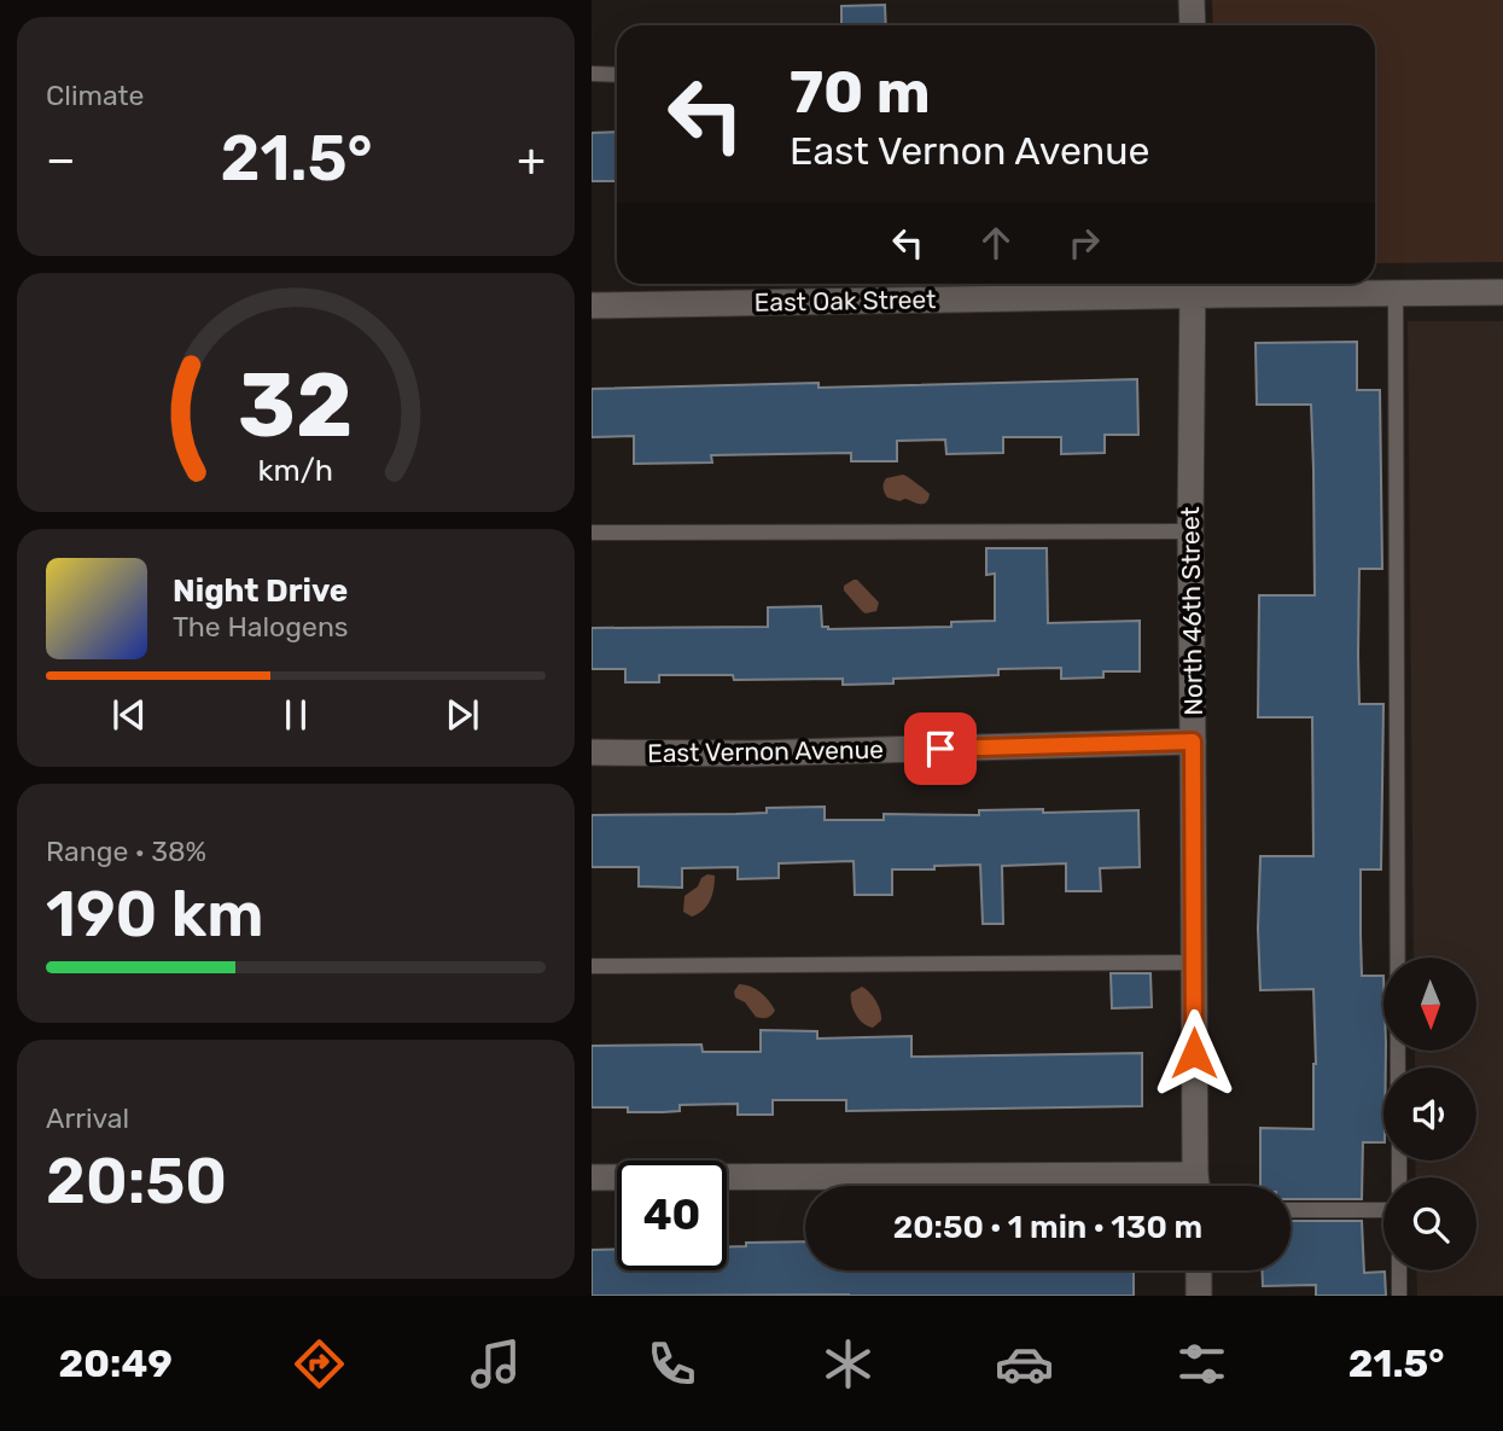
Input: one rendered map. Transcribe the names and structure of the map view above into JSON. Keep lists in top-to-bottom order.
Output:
{
  "streets": {
    "street": ["East Oak Street", "North 46th Street", "East Vernon Avenue"]
  },
  "crossings": [
    ["East Oak Street", "North 46th Street"],
    ["North 46th Street", "East Vernon Avenue"]
  ],
  "north": "bottom",
  "page": {
    "tile": [
      "Climate",
      ["Range · 38%", "190 km"],
      ["Arrival", "20:50"]
    ],
    "turn": ["70 m", "East Vernon Avenue"],
    "heat": ["−", "21.5°", "+"],
    "song": ["Night Drive", "The Halogens"],
    "limit": "40",
    "trip": "20:50 · 1 min · 130 m",
    "tabs": ["20:49", "21.5°"],
    "gauge": ["32", "km/h"]
  }
}
